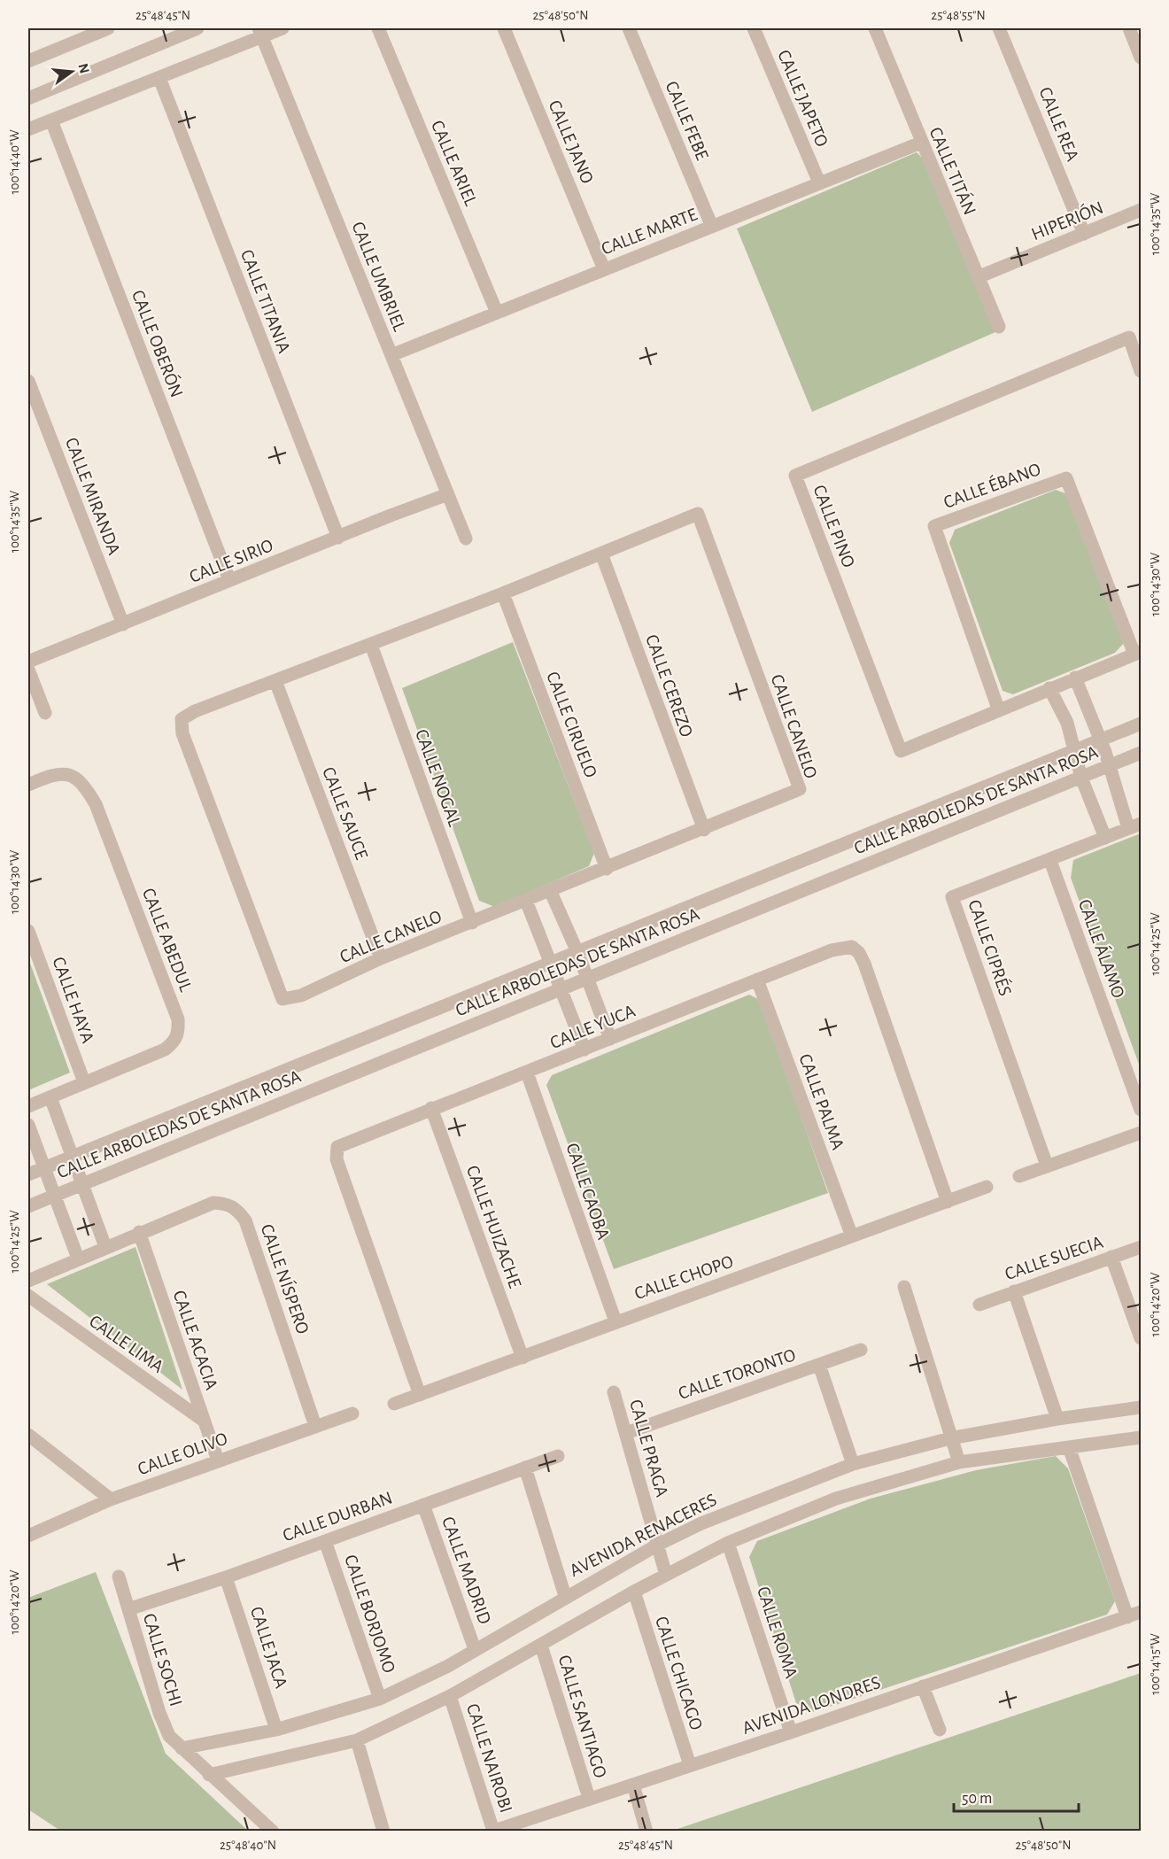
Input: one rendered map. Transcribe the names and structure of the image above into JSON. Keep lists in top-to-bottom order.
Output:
{
  "streets": {
    "street": [
      "CALLE JAPETO",
      "CALLE FEBE",
      "CALLE REA",
      "CALLE JANO",
      "CALLE ARIEL",
      "CALLE TITÁN",
      "HIPERIÓN",
      "CALLE MARTE",
      "CALLE UMBRIEL",
      "CALLE TITANIA",
      "CALLE OBERÓN",
      "CALLE ÉBANO",
      "CALLE MIRANDA",
      "CALLE PINO",
      "CALLE SIRIO",
      "CALLE CEREZO",
      "CALLE CIRUELO",
      "CALLE CANELO",
      "CALLE NOGAL",
      "CALLE ARBOLEDAS DE SANTA ROSA",
      "CALLE SAUCE",
      "CALLE ABEDUL",
      "CALLE CIPRÉS",
      "CALLE ÁLAMO",
      "CALLE HAYA",
      "CALLE YUCA",
      "CALLE PALMA",
      "CALLE CAOBA",
      "CALLE HUIZACHE",
      "CALLE SUECIA",
      "CALLE CHOPO",
      "CALLE NÍSPERO",
      "CALLE ACACIA",
      "CALLE LIMA",
      "CALLE TORONTO",
      "CALLE PRAGA",
      "CALLE OLIVO",
      "CALLE DURBAN",
      "AVENIDA RENACERES",
      "CALLE MADRID",
      "CALLE BORJOMO",
      "CALLE ROMA",
      "CALLE JACA",
      "CALLE SOCHI",
      "CALLE CHICAGO",
      "AVENIDA LONDRES",
      "CALLE SANTIAGO",
      "CALLE NAIROBI"
    ]
  },
  "crossings": [
    ["CALLE JAPETO", "CALLE MARTE"],
    ["CALLE FEBE", "CALLE MARTE"],
    ["CALLE REA", "HIPERIÓN"],
    ["CALLE JANO", "CALLE MARTE"],
    ["CALLE ARIEL", "CALLE MARTE"],
    ["CALLE TITÁN", "HIPERIÓN"],
    ["CALLE TITÁN", "CALLE MARTE"],
    ["CALLE MARTE", "CALLE UMBRIEL"],
    ["CALLE UMBRIEL", "CALLE SIRIO"],
    ["CALLE TITANIA", "CALLE SIRIO"],
    ["CALLE OBERÓN", "CALLE SIRIO"],
    ["CALLE ÉBANO", "CALLE PINO"],
    ["CALLE MIRANDA", "CALLE SIRIO"],
    ["CALLE CEREZO", "CALLE CANELO"],
    ["CALLE CIRUELO", "CALLE CANELO"],
    ["CALLE CANELO", "CALLE NOGAL"],
    ["CALLE CANELO", "CALLE SAUCE"],
    ["CALLE ARBOLEDAS DE SANTA ROSA", "CALLE CIPRÉS"],
    ["CALLE ABEDUL", "CALLE HAYA"],
    ["CALLE CIPRÉS", "CALLE ÁLAMO"],
    ["CALLE YUCA", "CALLE PALMA"],
    ["CALLE YUCA", "CALLE CAOBA"],
    ["CALLE YUCA", "CALLE HUIZACHE"],
    ["CALLE YUCA", "CALLE CHOPO"],
    ["CALLE PALMA", "CALLE CHOPO"],
    ["CALLE CAOBA", "CALLE CHOPO"],
    ["CALLE HUIZACHE", "CALLE CHOPO"],
    ["CALLE NÍSPERO", "CALLE ACACIA"],
    ["CALLE NÍSPERO", "CALLE OLIVO"],
    ["CALLE ACACIA", "CALLE LIMA"],
    ["CALLE ACACIA", "CALLE OLIVO"],
    ["CALLE TORONTO", "CALLE PRAGA"],
    ["CALLE PRAGA", "AVENIDA RENACERES"],
    ["CALLE DURBAN", "CALLE MADRID"],
    ["CALLE DURBAN", "CALLE BORJOMO"],
    ["CALLE DURBAN", "CALLE JACA"],
    ["CALLE DURBAN", "CALLE SOCHI"],
    ["AVENIDA RENACERES", "CALLE MADRID"],
    ["AVENIDA RENACERES", "CALLE BORJOMO"],
    ["AVENIDA RENACERES", "CALLE JACA"],
    ["AVENIDA RENACERES", "CALLE SOCHI"],
    ["CALLE ROMA", "AVENIDA LONDRES"],
    ["CALLE CHICAGO", "AVENIDA LONDRES"],
    ["AVENIDA LONDRES", "CALLE SANTIAGO"],
    ["AVENIDA LONDRES", "CALLE NAIROBI"]
  ],
  "scale_bar": "50 m",
  "north": "right",
  "coordinates": [
    "25°48'45\"N",
    "25°48'50\"N",
    "25°48'55\"N",
    "100°14'40\"W",
    "100°14'35\"W",
    "100°14'30\"W",
    "100°14'25\"W",
    "100°14'20\"W",
    "100°14'15\"W",
    "25°48'40\"N"
  ]
}
